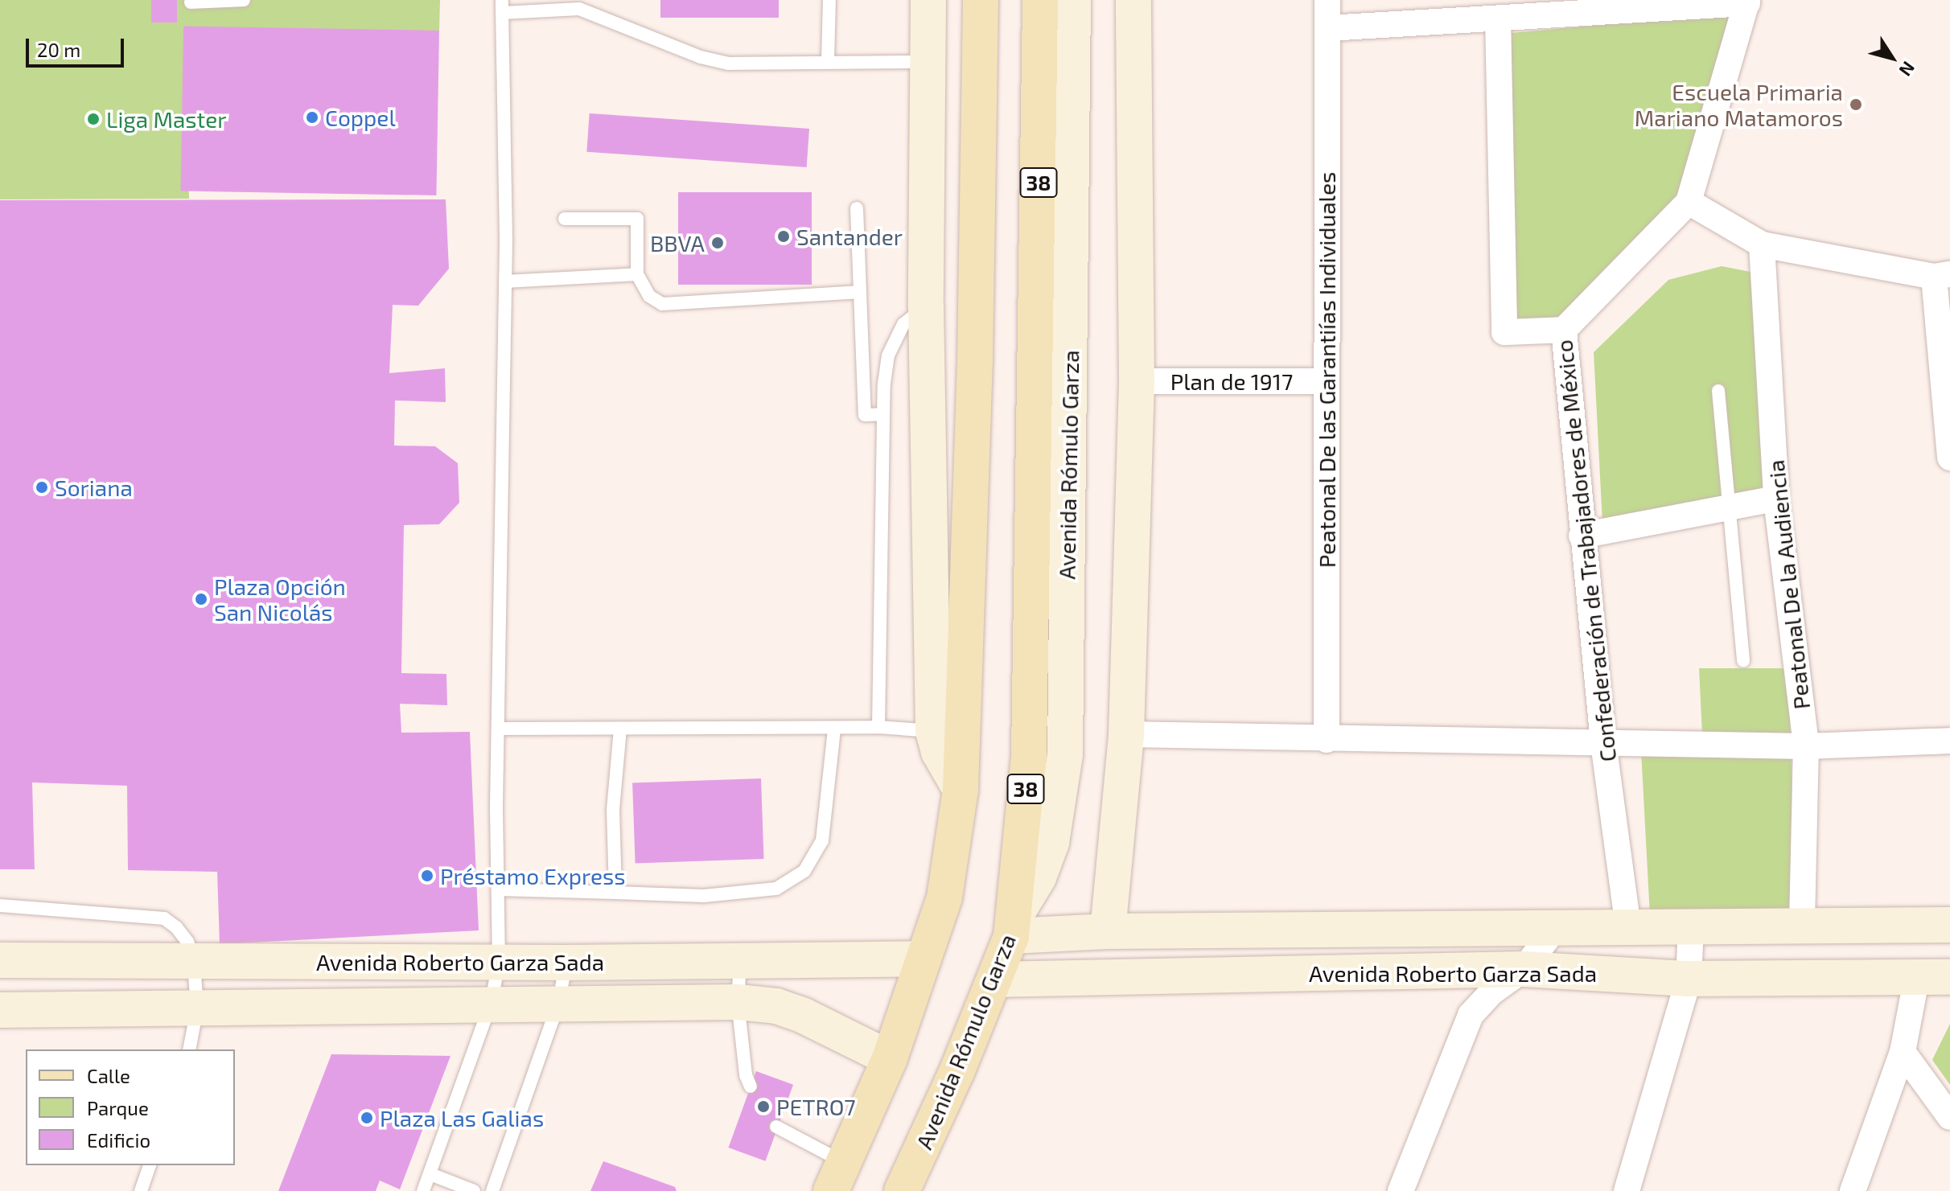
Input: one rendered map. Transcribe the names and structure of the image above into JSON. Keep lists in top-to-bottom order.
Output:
{
  "streets": {
    "main road": ["38", "Avenida Rómulo Garza"],
    "street": [
      "Peatonal De las Garantiías Individuales",
      "Plan de 1917",
      "Confederación de Trabajadores de México",
      "Peatonal De la Audiencia",
      "Avenida Roberto Garza Sada"
    ]
  },
  "crossings": [
    ["Peatonal De las Garantiías Individuales", "Plan de 1917"],
    ["Avenida Rómulo Garza", "Avenida Roberto Garza Sada"],
    ["Confederación de Trabajadores de México", "Avenida Roberto Garza Sada"],
    ["Peatonal De la Audiencia", "Avenida Roberto Garza Sada"]
  ],
  "places": [
    "Escuela Primaria Mariano Matamoros",
    "Coppel",
    "Liga Master",
    "Santander",
    "BBVA",
    "Soriana",
    "Plaza Opción San Nicolás",
    "Préstamo Express",
    "PETRO7",
    "Plaza Las Galias"
  ],
  "legend": ["Calle", "Parque", "Edificio"],
  "scale_bar": "20 m",
  "north": "bottom right"
}
